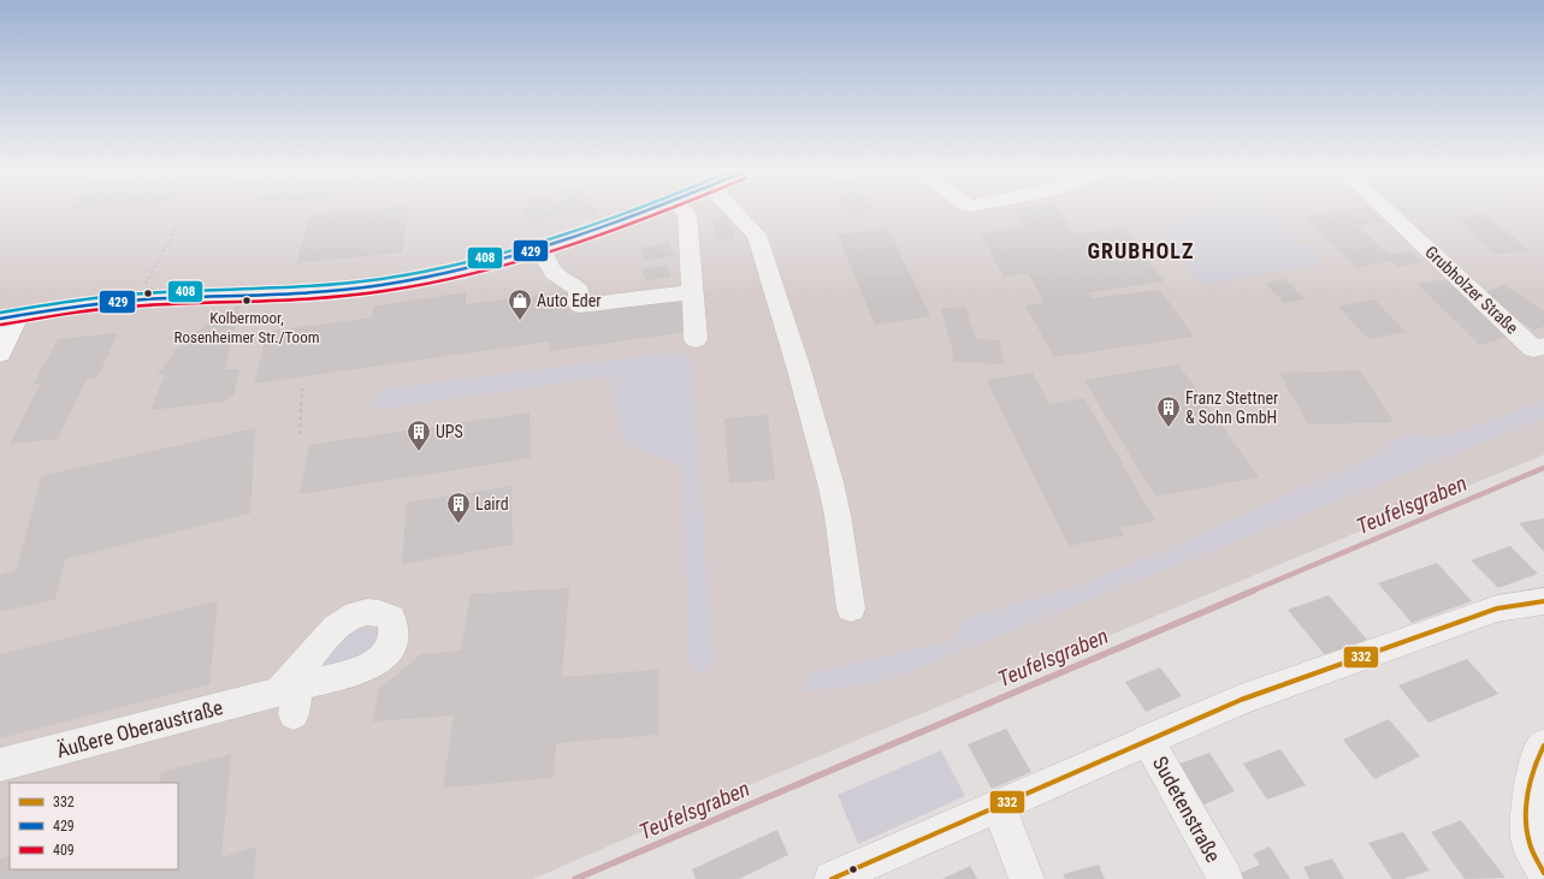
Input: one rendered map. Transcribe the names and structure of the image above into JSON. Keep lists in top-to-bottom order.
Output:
{
  "streets": {
    "street": ["Grubholzer Straße", "Äußere Oberaustraße", "Sudetenstraße"]
  },
  "districts": ["GRUBHOLZ"],
  "water": ["Teufelsgraben"],
  "places": {
    "other": ["Kolbermoor, Rosenheimer Str./Toom"],
    "shop": ["Auto Eder"],
    "building": ["Franz Stettner & Sohn GmbH", "UPS", "Laird"]
  },
  "lines": [
    "transit line 429",
    "transit line 409",
    "transit line 408",
    "transit line 332"
  ],
  "legend": ["332", "429", "409"]
}
